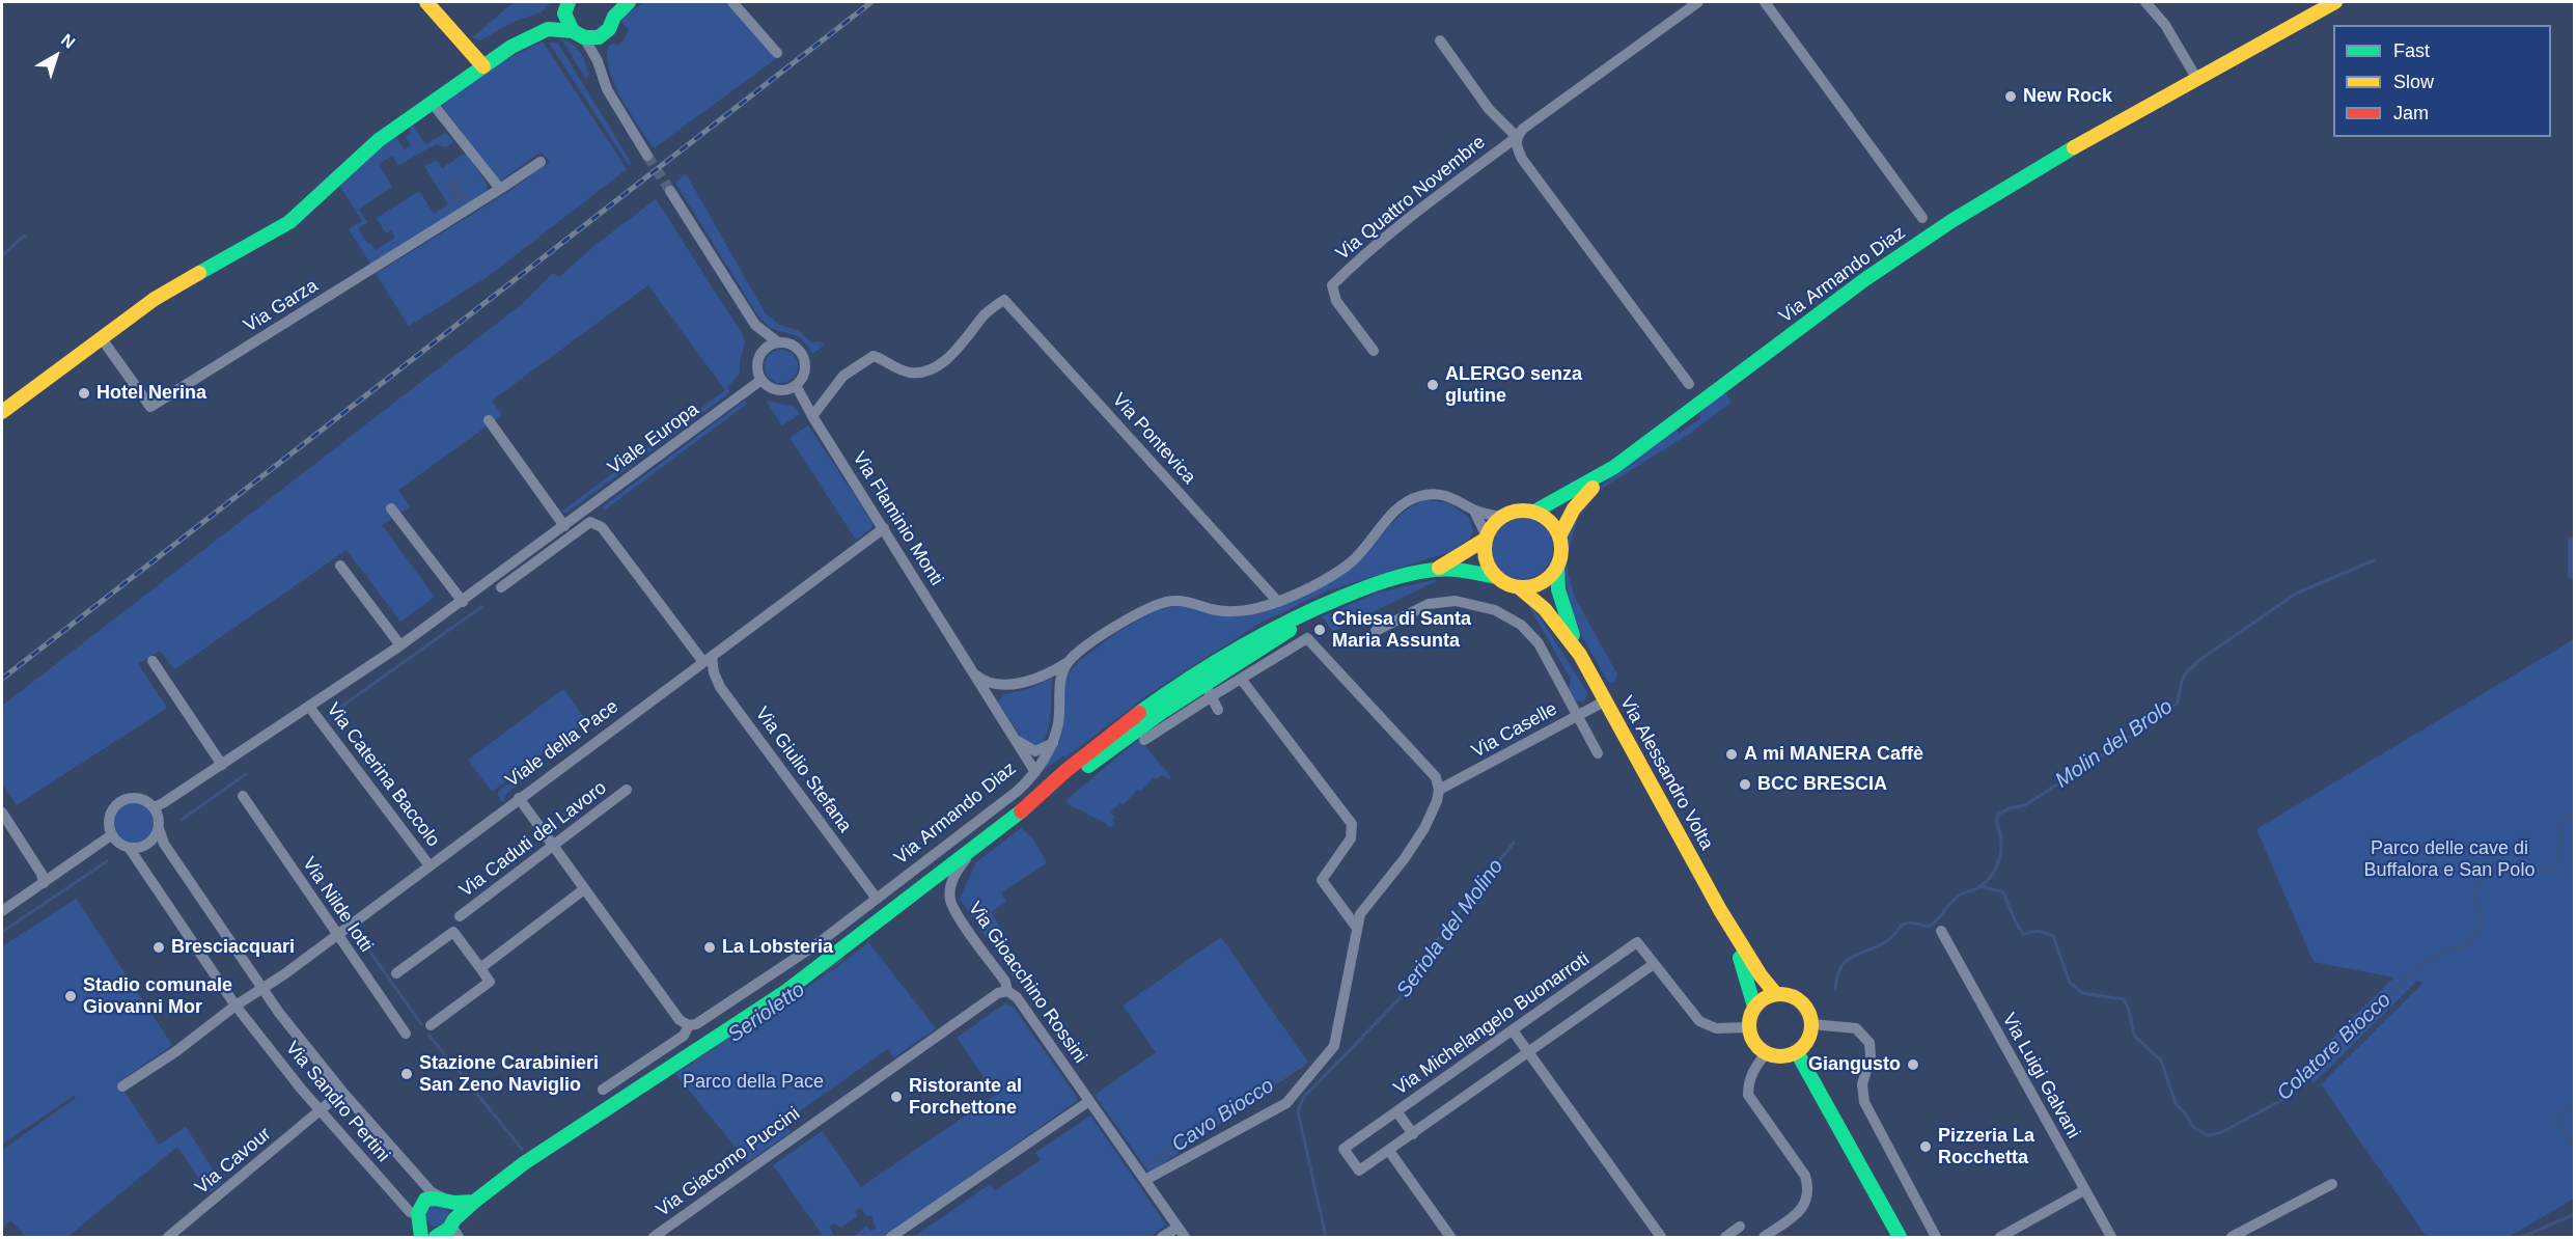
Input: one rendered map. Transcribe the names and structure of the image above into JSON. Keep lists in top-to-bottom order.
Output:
{
  "streets": {
    "main road": ["Via Armando Diaz", "Via Alessandro Volta"],
    "street": [
      "Via Quattro Novembre",
      "Via Garza",
      "Viale Europa",
      "Via Pontevica",
      "Via Flaminio Monti",
      "Via Caselle",
      "Viale della Pace",
      "Via Giulio Stefana",
      "Via Caterina Baccolo",
      "Via Caduti del Lavoro",
      "Via Nilde Iotti",
      "Via Gioacchino Rossini",
      "Via Michelangelo Buonarroti",
      "Via Luigi Galvani",
      "Via Sandro Pertini",
      "Via Cavour",
      "Via Giacomo Puccini"
    ]
  },
  "crossings": [
    ["Via Armando Diaz", "Via Pontevica"],
    ["Via Armando Diaz", "Via Flaminio Monti"],
    ["Via Armando Diaz", "Via Giulio Stefana"],
    ["Via Armando Diaz", "Via Alessandro Volta"],
    ["Via Armando Diaz", "Via Caduti del Lavoro"],
    ["Via Armando Diaz", "Via Gioacchino Rossini"],
    ["Via Armando Diaz", "Via Sandro Pertini"],
    ["Viale Europa", "Via Flaminio Monti"],
    ["Viale Europa", "Via Caterina Baccolo"],
    ["Viale Europa", "Via Sandro Pertini"],
    ["Via Pontevica", "Via Flaminio Monti"],
    ["Via Flaminio Monti", "Viale della Pace"],
    ["Via Caselle", "Via Alessandro Volta"],
    ["Viale della Pace", "Via Giulio Stefana"],
    ["Viale della Pace", "Via Caterina Baccolo"],
    ["Viale della Pace", "Via Caduti del Lavoro"],
    ["Viale della Pace", "Via Nilde Iotti"],
    ["Viale della Pace", "Via Sandro Pertini"],
    ["Via Alessandro Volta", "Via Michelangelo Buonarroti"],
    ["Via Gioacchino Rossini", "Via Giacomo Puccini"],
    ["Via Sandro Pertini", "Via Cavour"]
  ],
  "water": [
    "Molin del Brolo",
    "Seriola del Molino",
    "Serioletto",
    "Colatore Biocco",
    "Cavo Biocco"
  ],
  "parks": ["Parco delle cave di Buffalora e San Polo", "Parco della Pace"],
  "places": [
    "New Rock",
    "ALERGO senza glutine",
    "Hotel Nerina",
    "Chiesa di Santa Maria Assunta",
    "A mi MANERA Caffè",
    "BCC BRESCIA",
    "Bresciacquari",
    "La Lobsteria",
    "Stadio comunale Giovanni Mor",
    "Giangusto",
    "Stazione Carabinieri San Zeno Naviglio",
    "Ristorante al Forchettone",
    "Pizzeria La Rocchetta"
  ],
  "legend": ["Fast", "Slow", "Jam"],
  "north": "top right"
}
